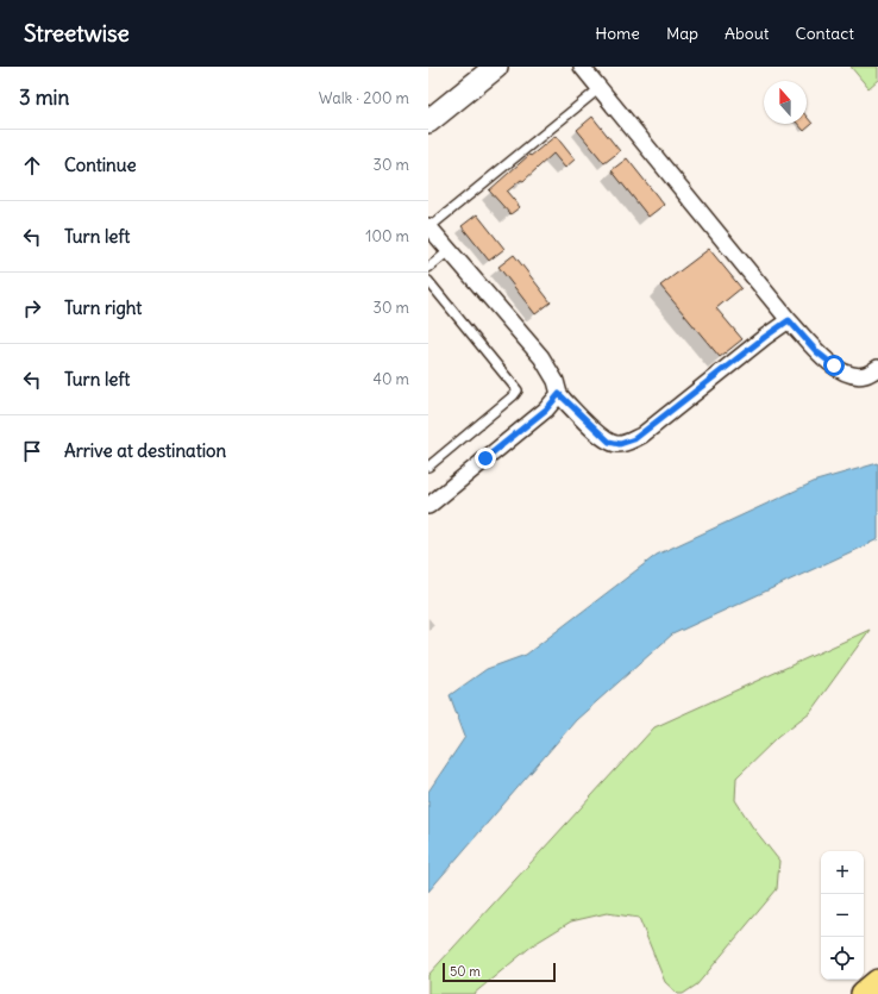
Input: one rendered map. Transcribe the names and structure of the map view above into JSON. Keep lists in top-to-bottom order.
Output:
{
  "scale_bar": "50 m",
  "north": "top",
  "page": {
    "header": "Streetwise",
    "nav": [
      "Home",
      "Map",
      "About",
      "Contact"
    ],
    "heading": ["3 min", "Walk · 200 m"],
    "list": [
      ["Continue", "30 m"],
      ["Turn left", "100 m"],
      ["Turn right", "30 m"],
      ["Turn left", "40 m"],
      "Arrive at destination"
    ],
    "map_buttons": ["+", "−"],
    "scale": "50 m"
  }
}
